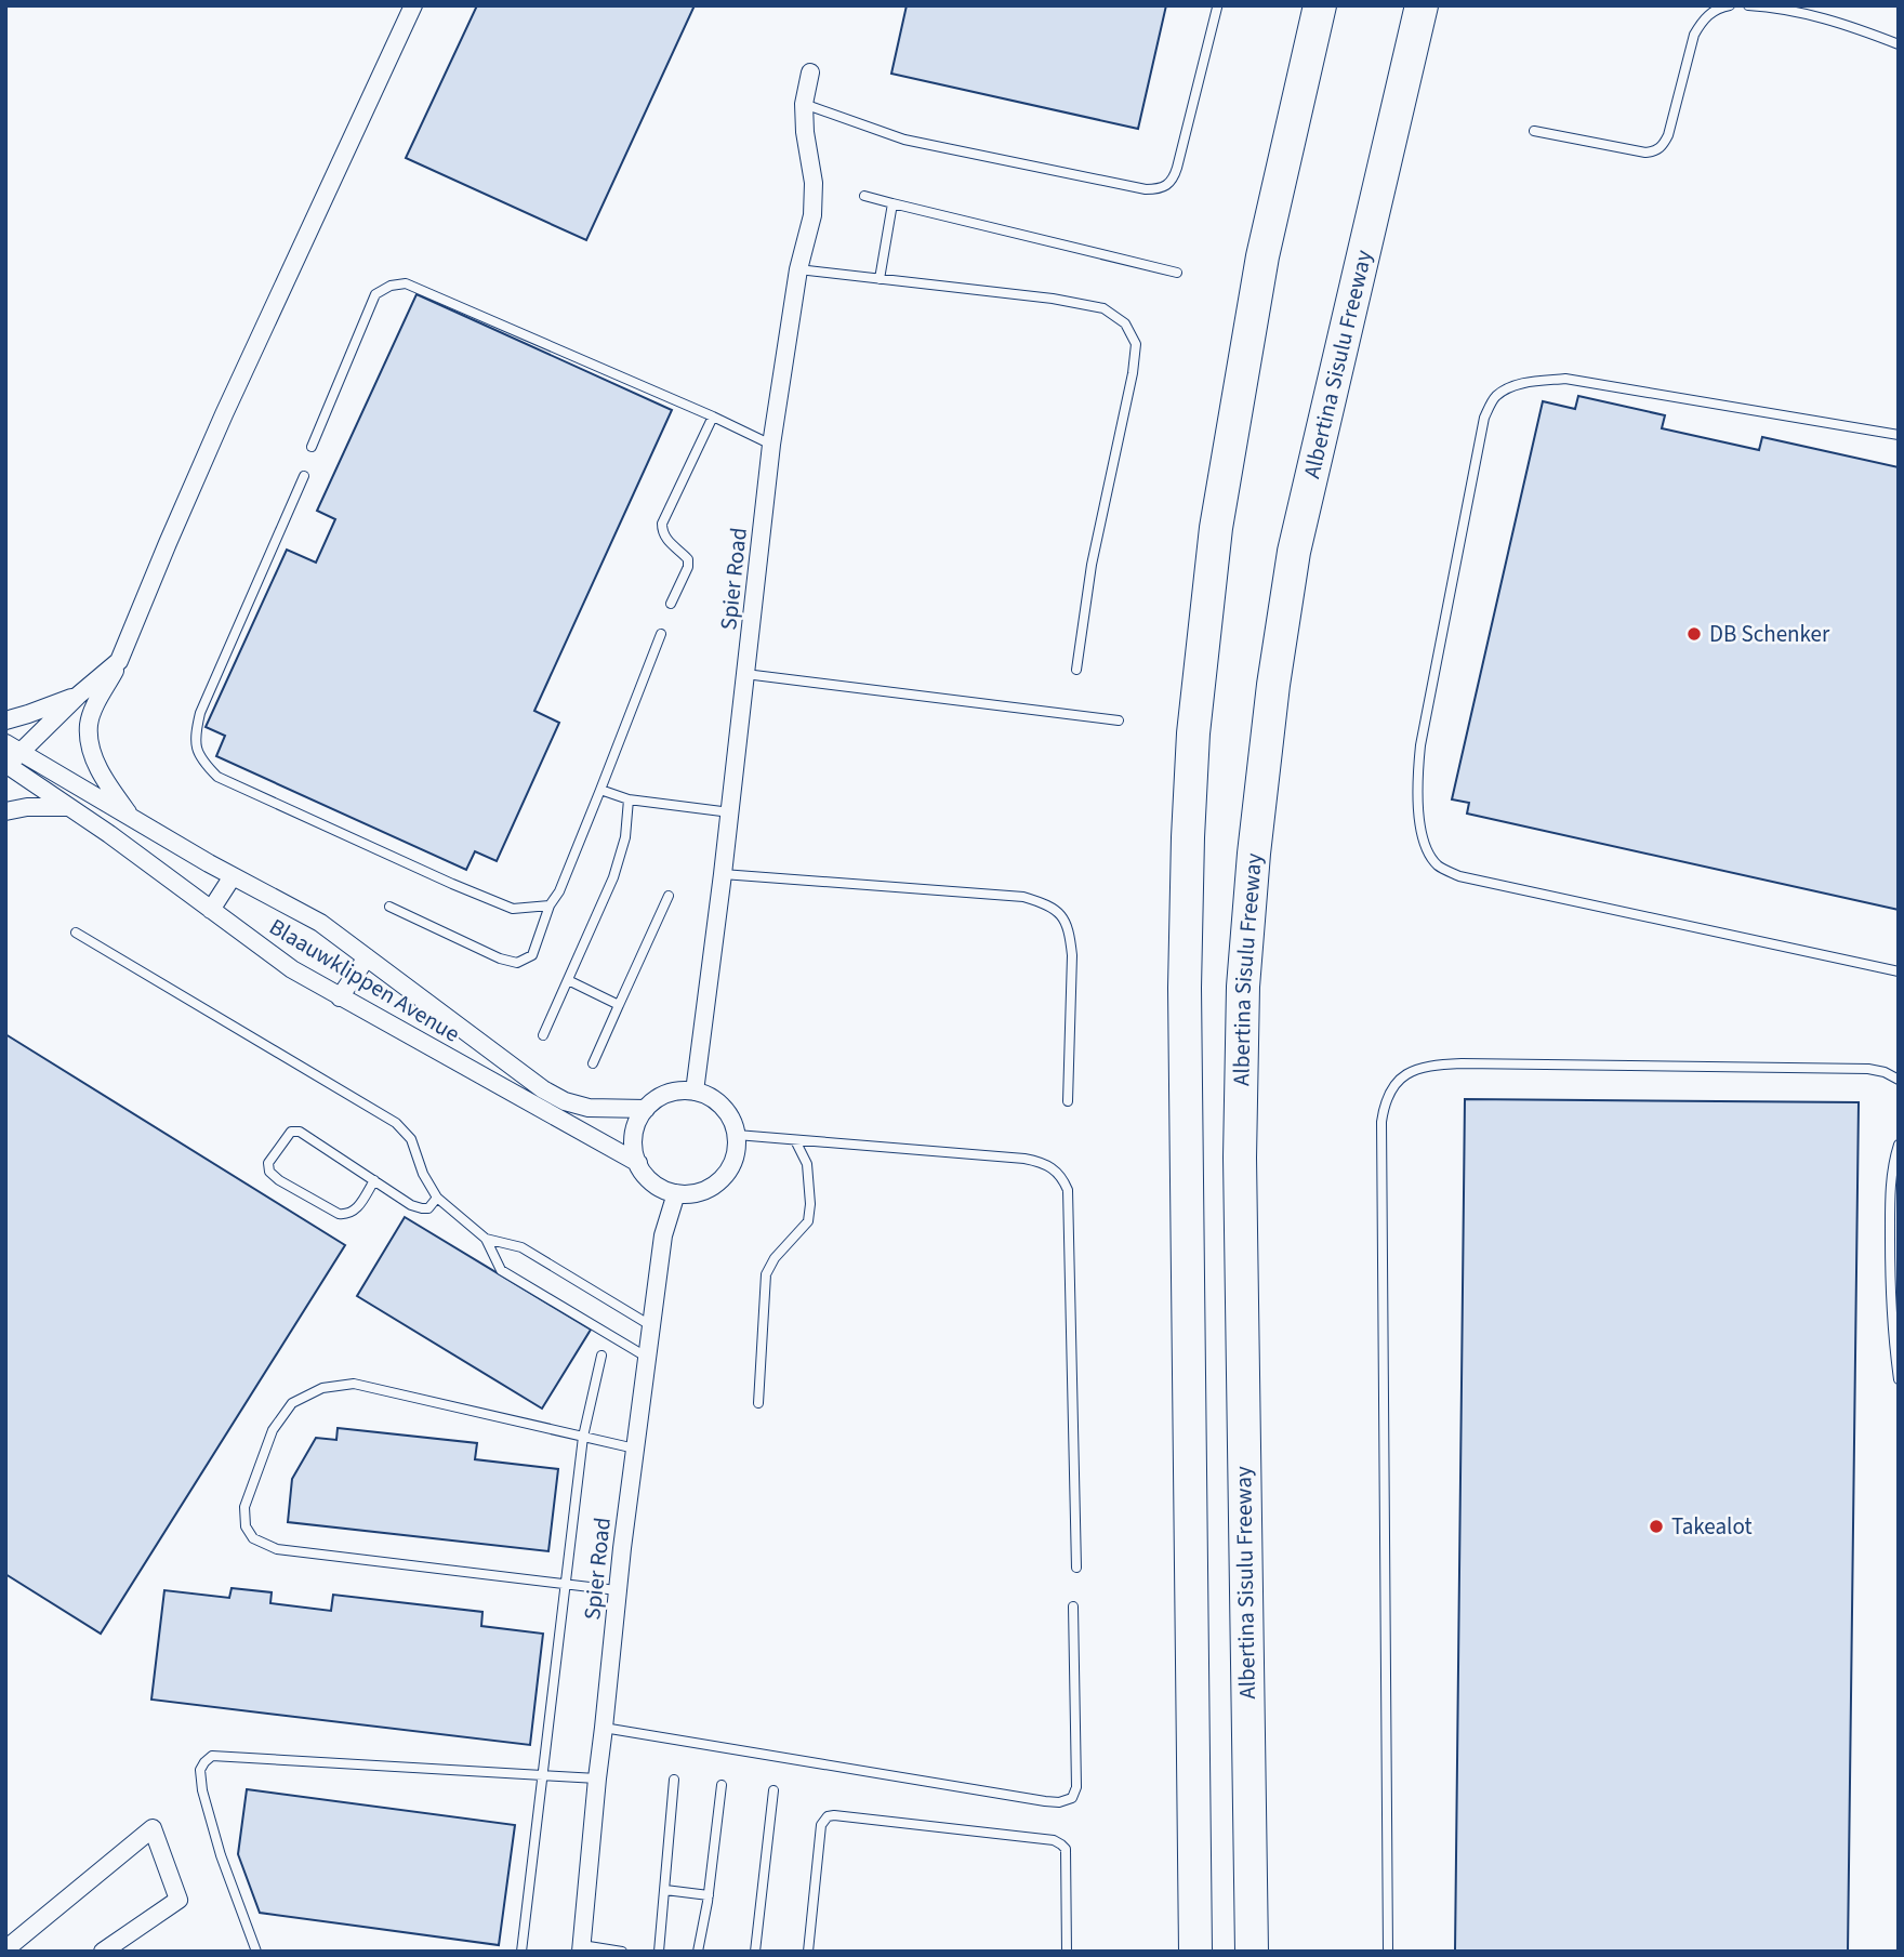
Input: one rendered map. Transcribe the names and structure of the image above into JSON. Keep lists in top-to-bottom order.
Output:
{
  "streets": {
    "highway": ["Albertina Sisulu Freeway"],
    "street": ["Spier Road", "Blaauwklippen Avenue"]
  },
  "crossings": [
    ["Spier Road", "Blaauwklippen Avenue"]
  ],
  "places": ["DB Schenker", "Takealot"]
}
